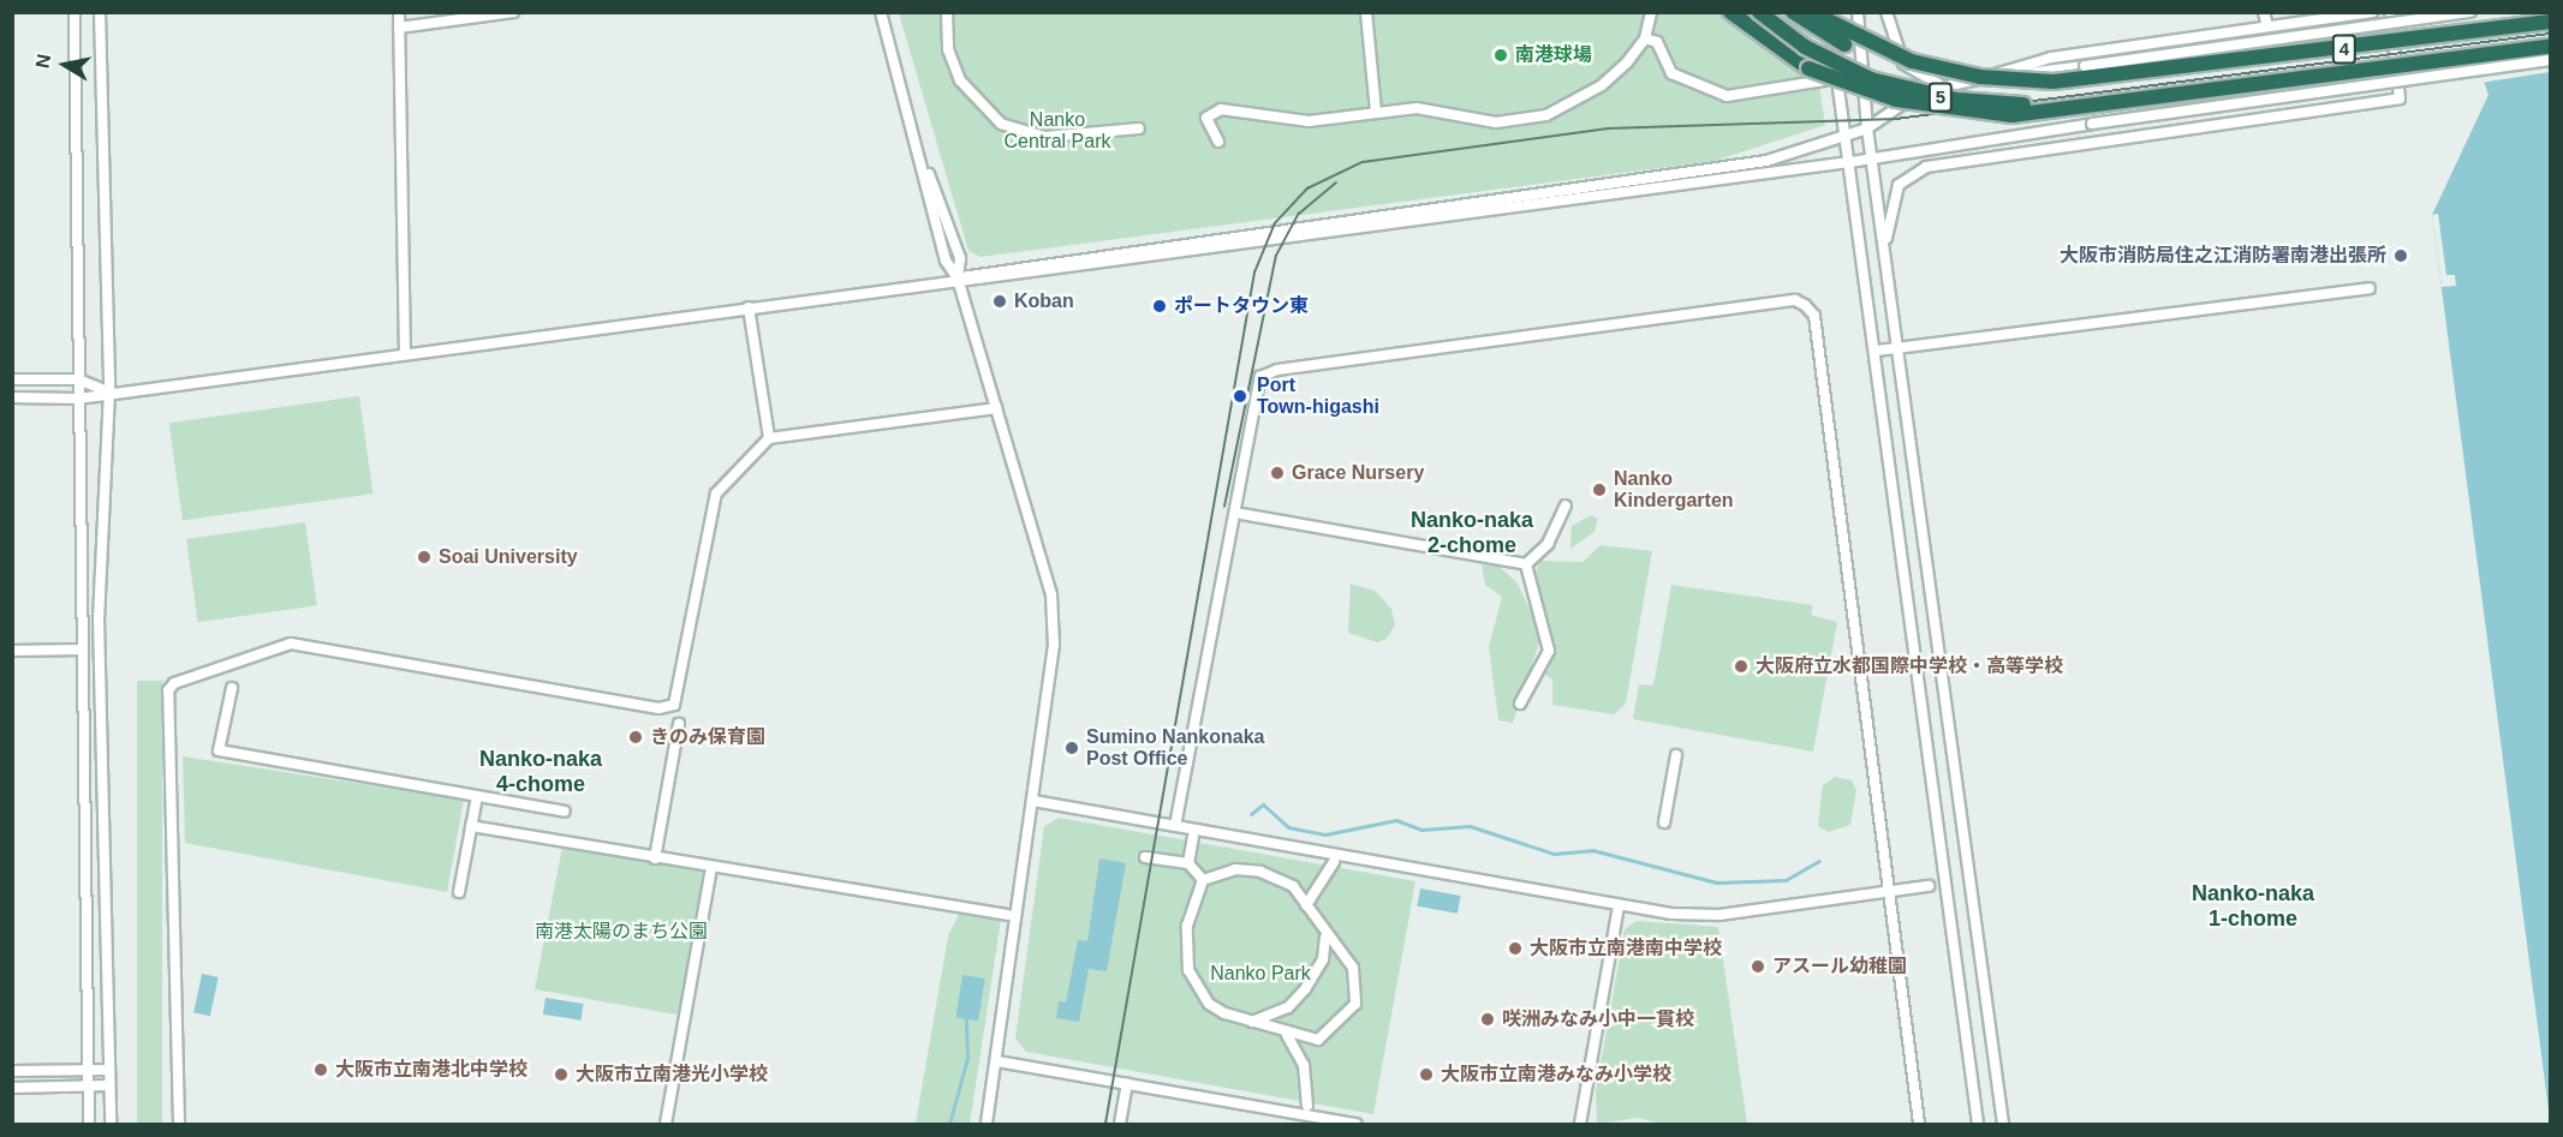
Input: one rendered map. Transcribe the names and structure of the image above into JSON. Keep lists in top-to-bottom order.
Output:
{
  "streets": {
    "highway": ["4", "5"]
  },
  "crossings": [
    ["4", "5"]
  ],
  "districts": ["Nanko-naka 2-chome", "Nanko-naka 4-chome", "Nanko-naka 1-chome"],
  "parks": ["Nanko Central Park", "南港太陽のまち公園", "Nanko Park"],
  "places": [
    "南港球場",
    "大阪市消防局住之江消防署南港出張所",
    "Koban",
    "ポートタウン東",
    "Port Town-higashi",
    "Grace Nursery",
    "Nanko Kindergarten",
    "Soai University",
    "大阪府立水都国際中学校・高等学校",
    "きのみ保育園",
    "Sumino Nankonaka Post Office",
    "大阪市立南港南中学校",
    "アスール幼稚園",
    "咲洲みなみ小中一貫校",
    "大阪市立南港北中学校",
    "大阪市立南港光小学校",
    "大阪市立南港みなみ小学校"
  ],
  "north": "left"
}
